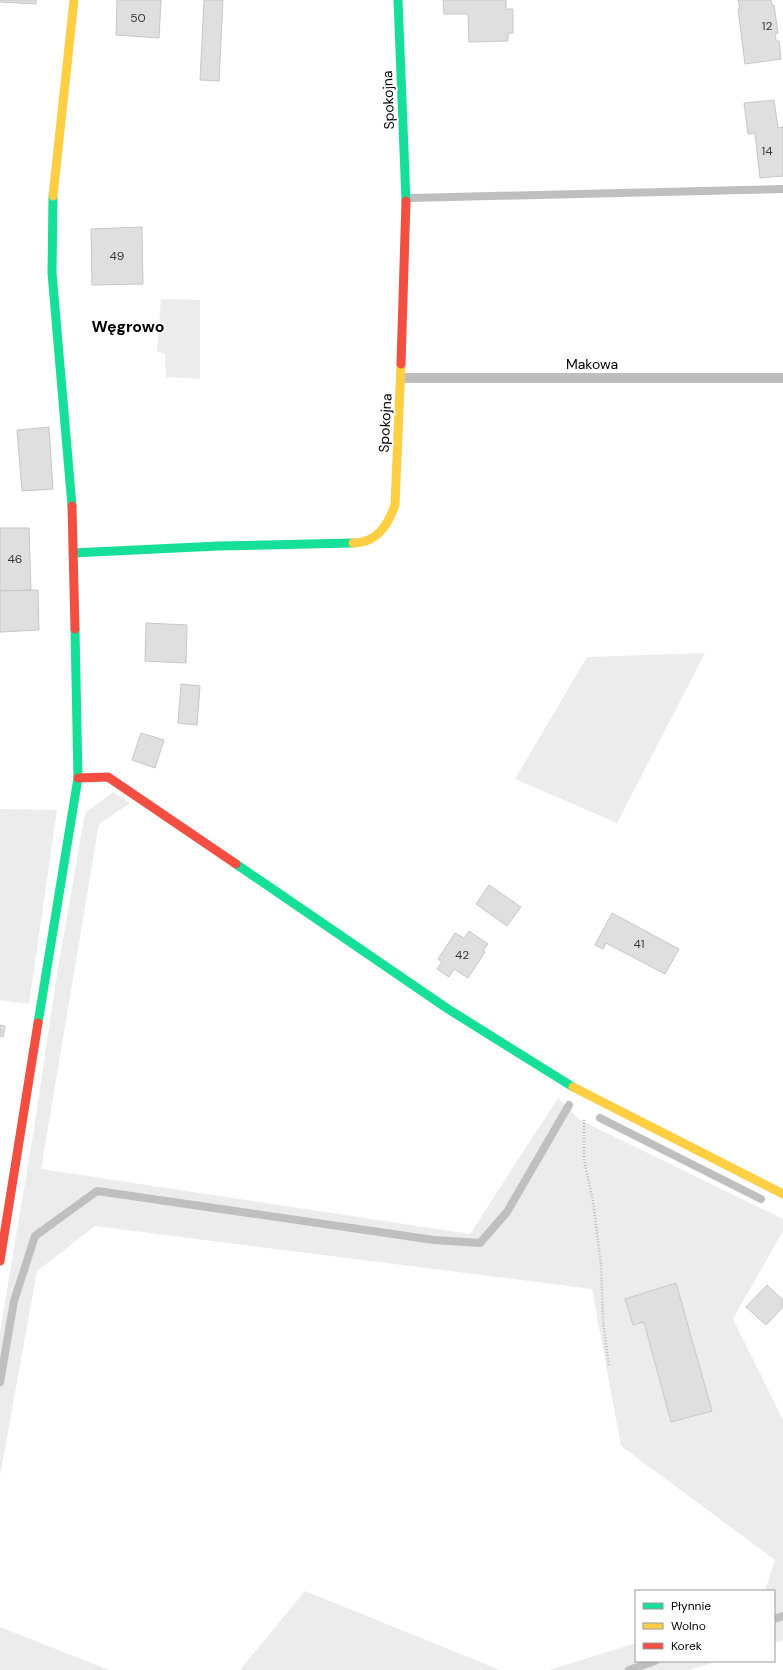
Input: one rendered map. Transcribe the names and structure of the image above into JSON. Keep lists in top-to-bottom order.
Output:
{
  "streets": {
    "street": ["Spokojna"],
    "lane": ["Makowa"]
  },
  "crossings": [
    ["Spokojna", "Makowa"]
  ],
  "districts": ["Węgrowo"],
  "house_numbers": [
    "50",
    "12",
    "14",
    "49",
    "46",
    "41",
    "42"
  ],
  "legend": ["Płynnie", "Wolno", "Korek"]
}
